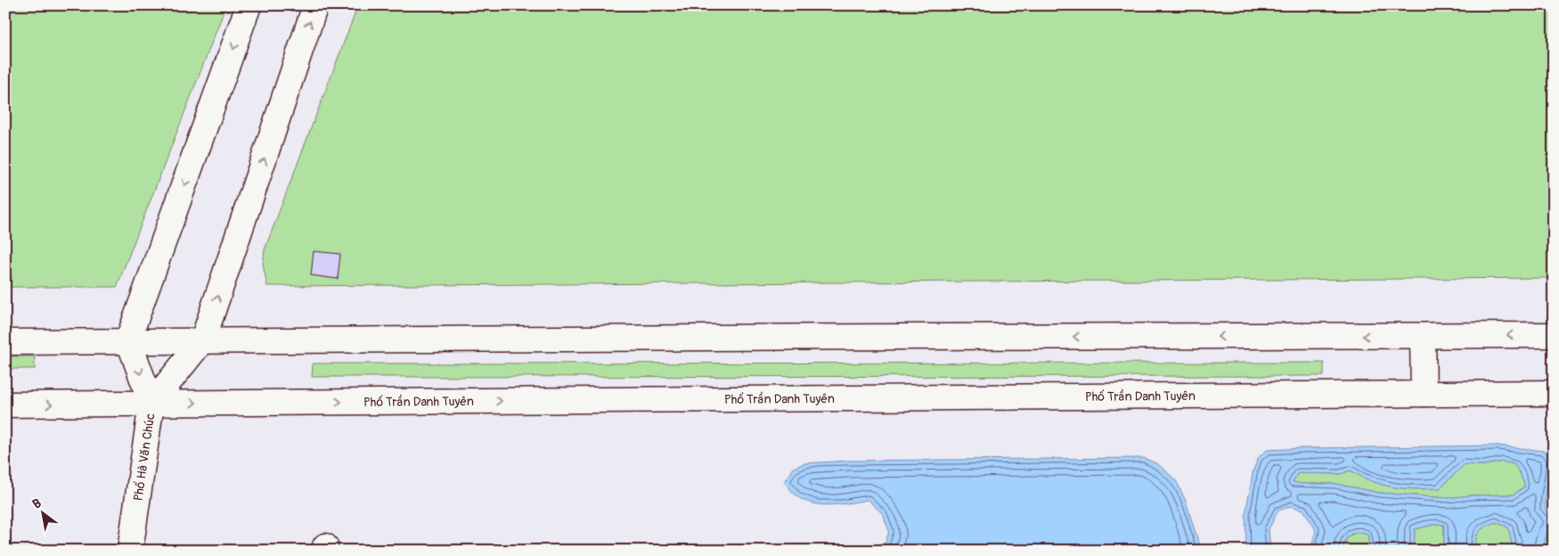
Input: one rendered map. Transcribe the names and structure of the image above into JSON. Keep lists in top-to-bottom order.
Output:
{
  "streets": {
    "main road": ["Phố Trần Danh Tuyên", "Phố Hà Văn Chúc"]
  },
  "crossings": [
    ["Phố Trần Danh Tuyên", "Phố Hà Văn Chúc"]
  ],
  "north": "top left"
}
